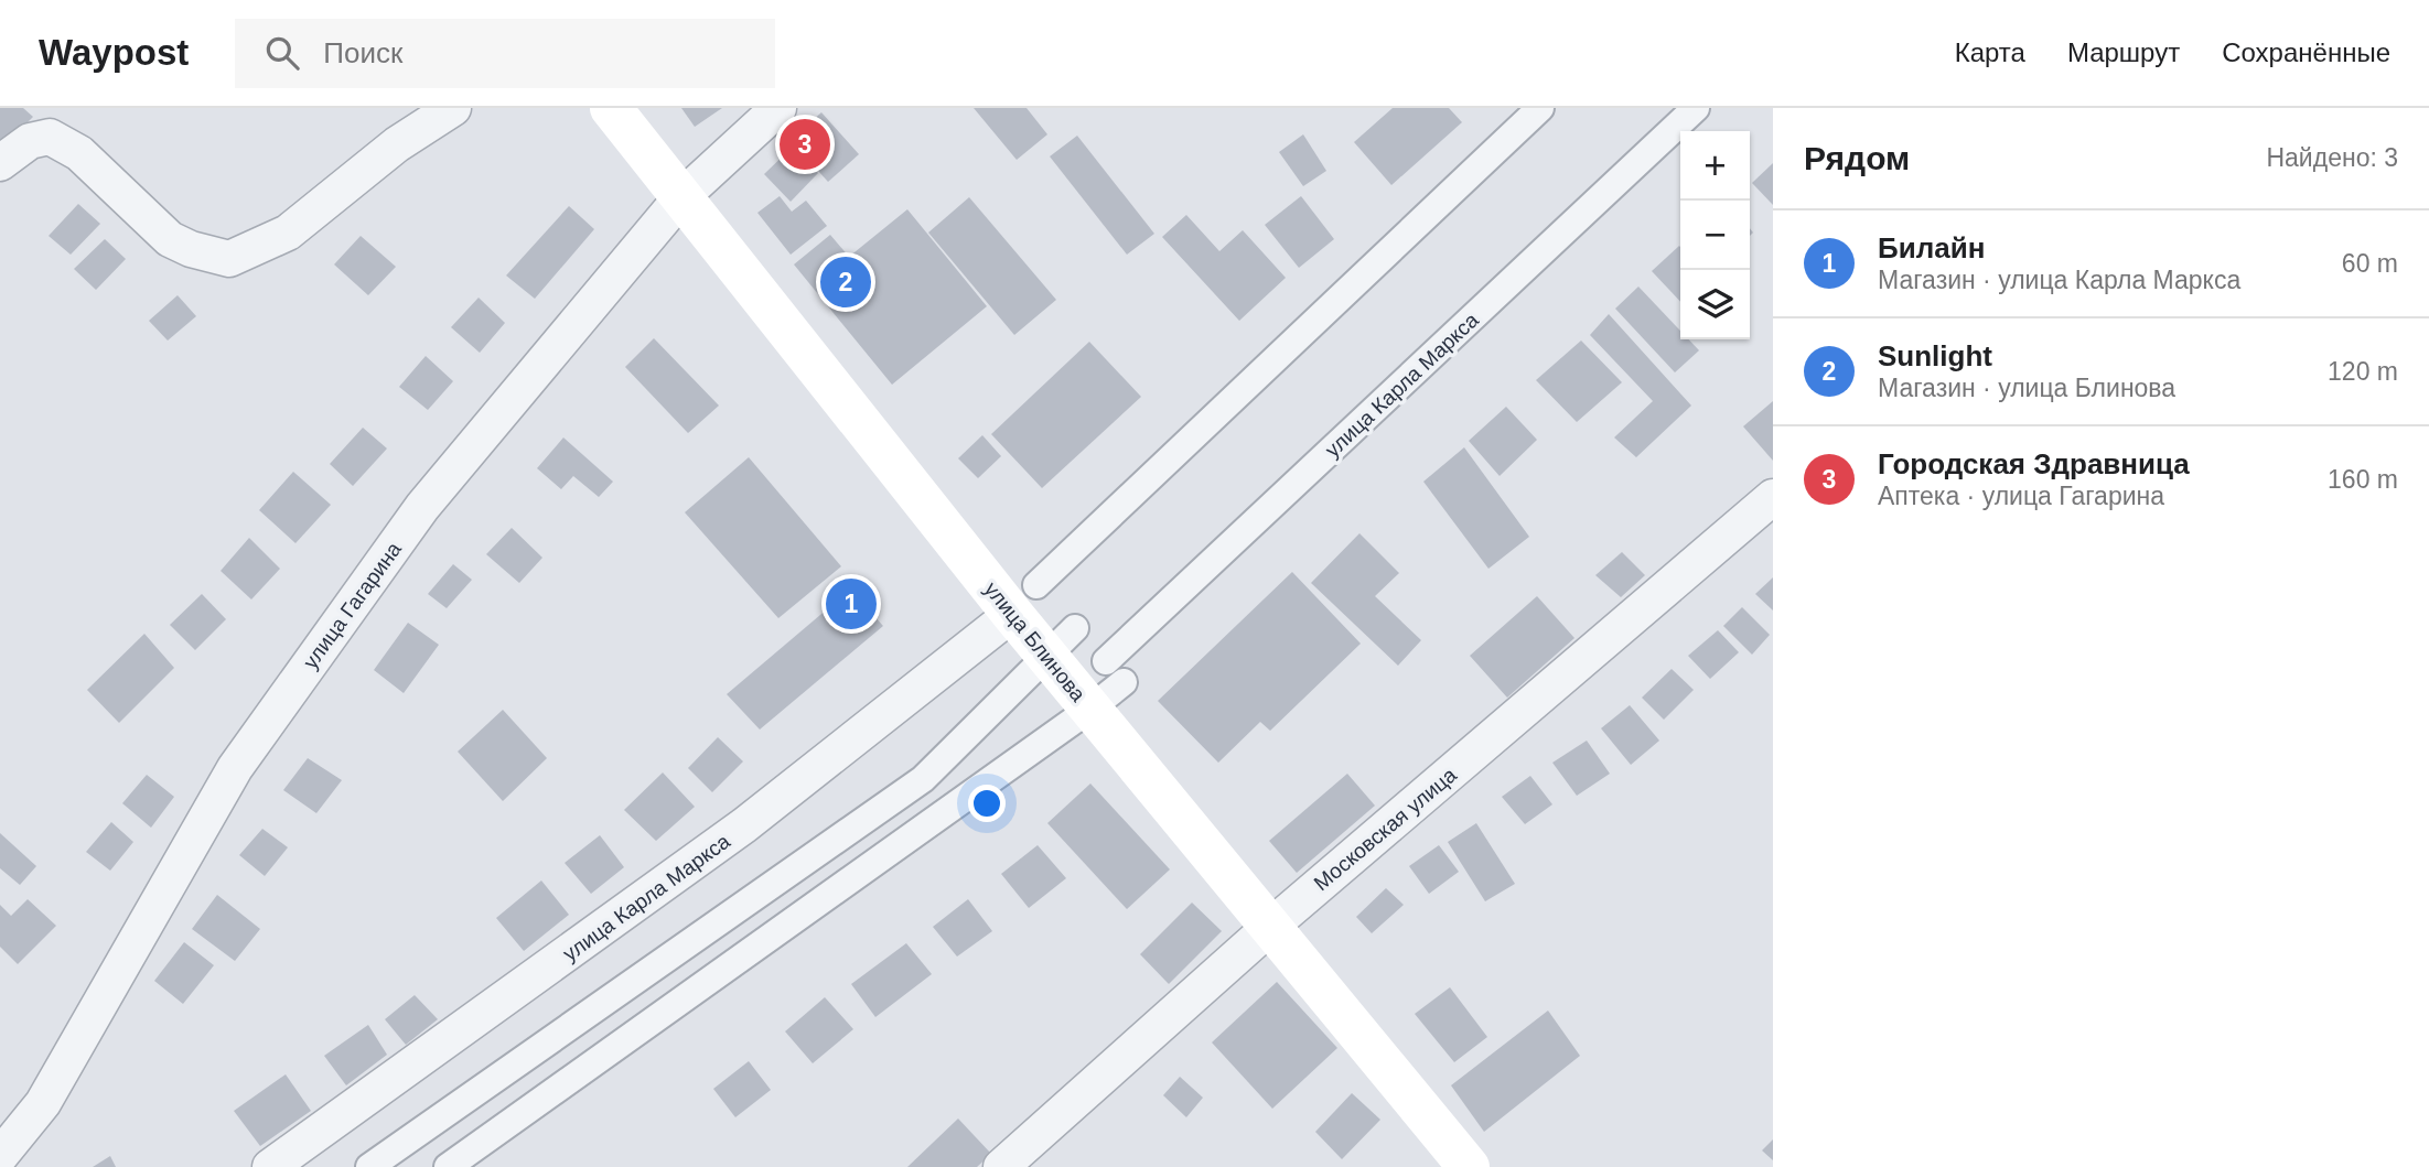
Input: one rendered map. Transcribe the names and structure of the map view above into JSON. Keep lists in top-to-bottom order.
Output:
{
  "streets": {
    "main road": ["улица Блинова"],
    "street": ["улица Карла Маркса", "улица Гагарина", "Московская улица"]
  },
  "crossings": [
    ["улица Карла Маркса", "улица Блинова"],
    ["улица Гагарина", "улица Блинова"],
    ["улица Блинова", "Московская улица"]
  ],
  "page": {
    "header": "Waypost",
    "search": "Поиск",
    "nav": ["Карта", "Маршрут", "Сохранённые"],
    "heading": ["Рядом", "Найдено: 3"],
    "pins": ["3", "2", "1"],
    "map_buttons": ["+", "−"],
    "list": [
      {
        "mark": "1",
        "name": "Билайн",
        "note": "Магазин · улица Карла Маркса",
        "value": "60 m"
      },
      {
        "mark": "2",
        "name": "Sunlight",
        "note": "Магазин · улица Блинова",
        "value": "120 m"
      },
      {
        "mark": "3",
        "name": "Городская Здравница",
        "note": "Аптека · улица Гагарина",
        "value": "160 m"
      }
    ]
  }
}
